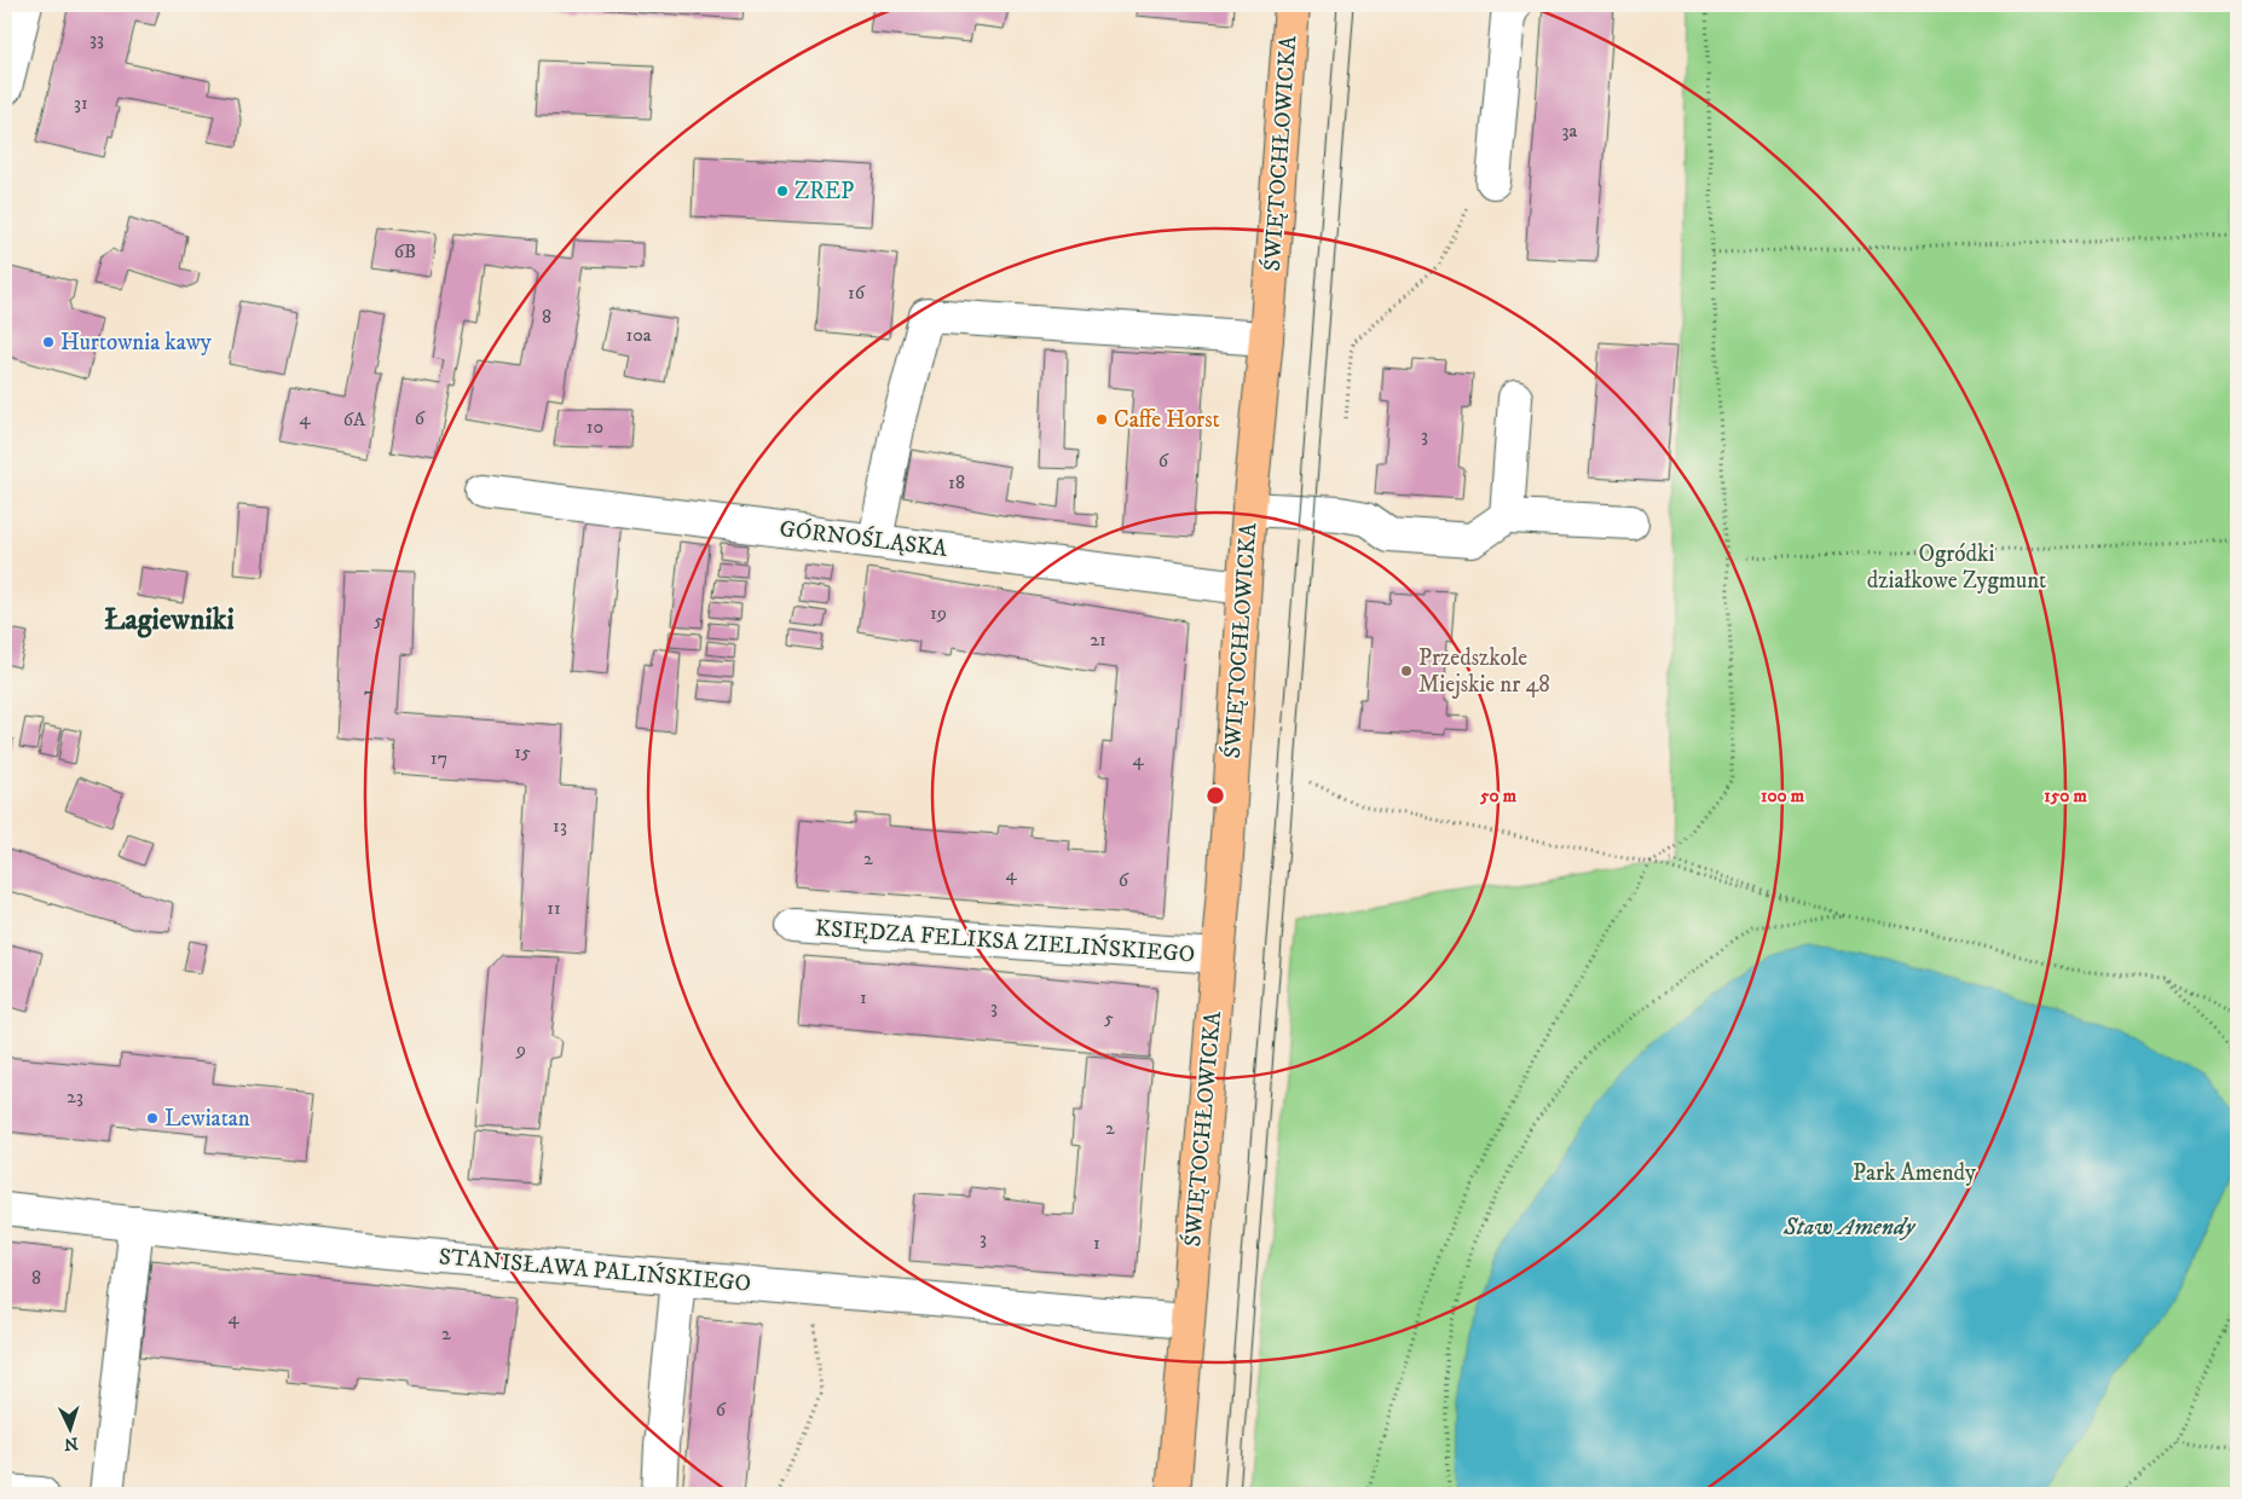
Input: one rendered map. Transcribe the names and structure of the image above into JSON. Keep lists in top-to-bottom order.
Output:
{
  "streets": {
    "main road": ["ŚWIĘTOCHŁOWICKA"],
    "street": ["GÓRNOŚLĄSKA", "KSIĘDZA FELIKSA ZIELIŃSKIEGO", "STANISŁAWA PALIŃSKIEGO"]
  },
  "crossings": [
    ["ŚWIĘTOCHŁOWICKA", "GÓRNOŚLĄSKA"],
    ["ŚWIĘTOCHŁOWICKA", "KSIĘDZA FELIKSA ZIELIŃSKIEGO"],
    ["ŚWIĘTOCHŁOWICKA", "STANISŁAWA PALIŃSKIEGO"]
  ],
  "districts": ["Łagiewniki"],
  "water": ["Staw Amendy"],
  "parks": ["Ogródki działkowe Zygmunt", "Park Amendy"],
  "places": [
    "ZREP",
    "Hurtownia kawy",
    "Caffe Horst",
    "Przedszkole Miejskie nr 48",
    "Lewiatan"
  ],
  "house_numbers": [
    "33",
    "31",
    "3a",
    "6B",
    "16",
    "8",
    "10a",
    "4",
    "6",
    "6A",
    "10",
    "3",
    "6",
    "18",
    "19",
    "5",
    "21",
    "7",
    "15",
    "17",
    "4",
    "13",
    "2",
    "4",
    "6",
    "11",
    "1",
    "3",
    "5",
    "9",
    "23",
    "2",
    "3",
    "1",
    "8",
    "4",
    "2",
    "6"
  ],
  "north": "bottom",
  "rings": ["50 m", "100 m", "150 m"]
}
